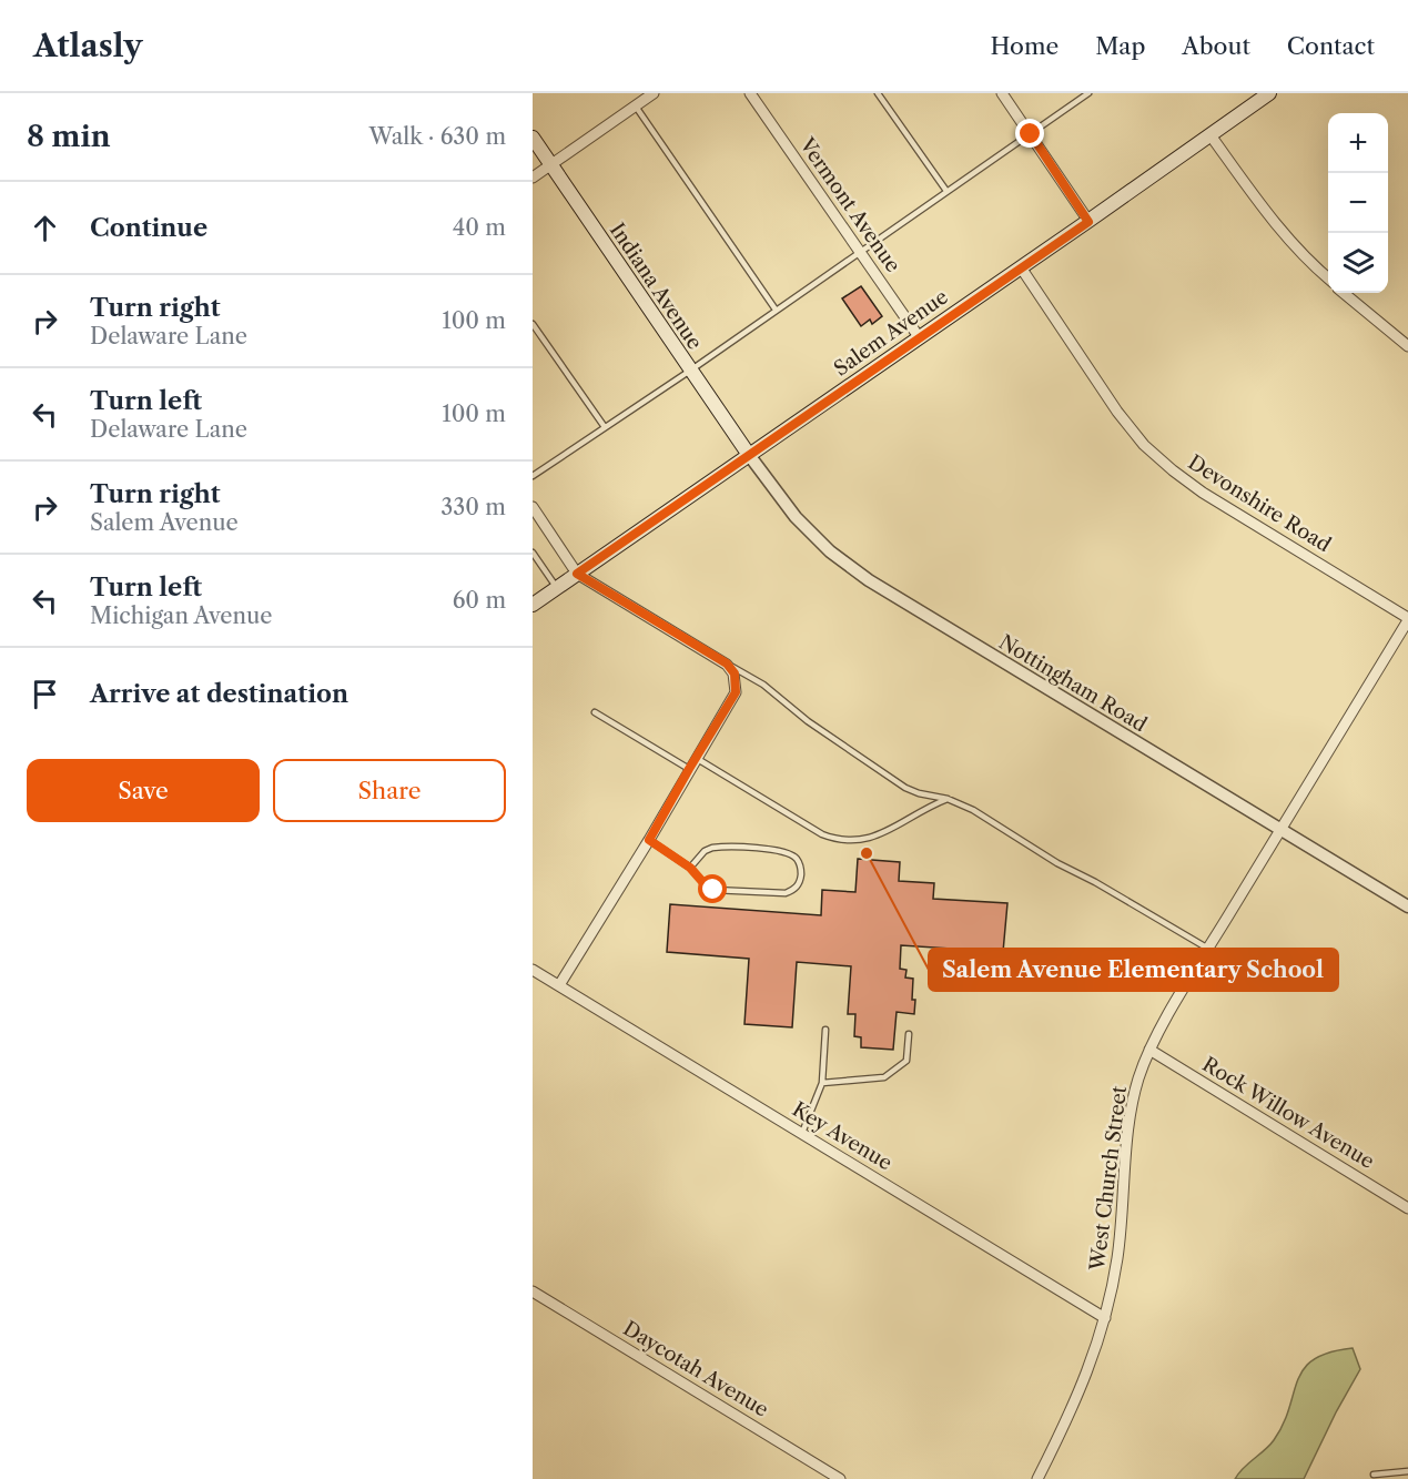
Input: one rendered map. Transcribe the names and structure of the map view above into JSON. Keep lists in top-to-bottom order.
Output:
{
  "streets": {
    "main road": ["Indiana Avenue", "Salem Avenue"],
    "street": [
      "Vermont Avenue",
      "Devonshire Road",
      "Nottingham Road",
      "Rock Willow Avenue",
      "Key Avenue",
      "West Church Street",
      "Daycotah Avenue"
    ]
  },
  "crossings": [
    ["Vermont Avenue", "Salem Avenue"],
    ["Indiana Avenue", "Salem Avenue"],
    ["Indiana Avenue", "Nottingham Road"],
    ["Salem Avenue", "Devonshire Road"],
    ["Salem Avenue", "Nottingham Road"],
    ["Devonshire Road", "West Church Street"],
    ["Nottingham Road", "West Church Street"],
    ["Rock Willow Avenue", "West Church Street"],
    ["Key Avenue", "West Church Street"]
  ],
  "places": ["Salem Avenue Elementary School"],
  "page": {
    "header": "Atlasly",
    "nav": [
      "Home",
      "Map",
      "About",
      "Contact"
    ],
    "heading": ["8 min", "Walk · 630 m"],
    "map_buttons": ["+", "−"],
    "list": [
      ["Continue", "40 m"],
      ["Turn right", "Delaware Lane", "100 m"],
      ["Turn left", "Delaware Lane", "100 m"],
      ["Turn right", "Salem Avenue", "330 m"],
      ["Turn left", "Michigan Avenue", "60 m"],
      "Arrive at destination"
    ],
    "buttons": ["Save", "Share"]
  }
}
